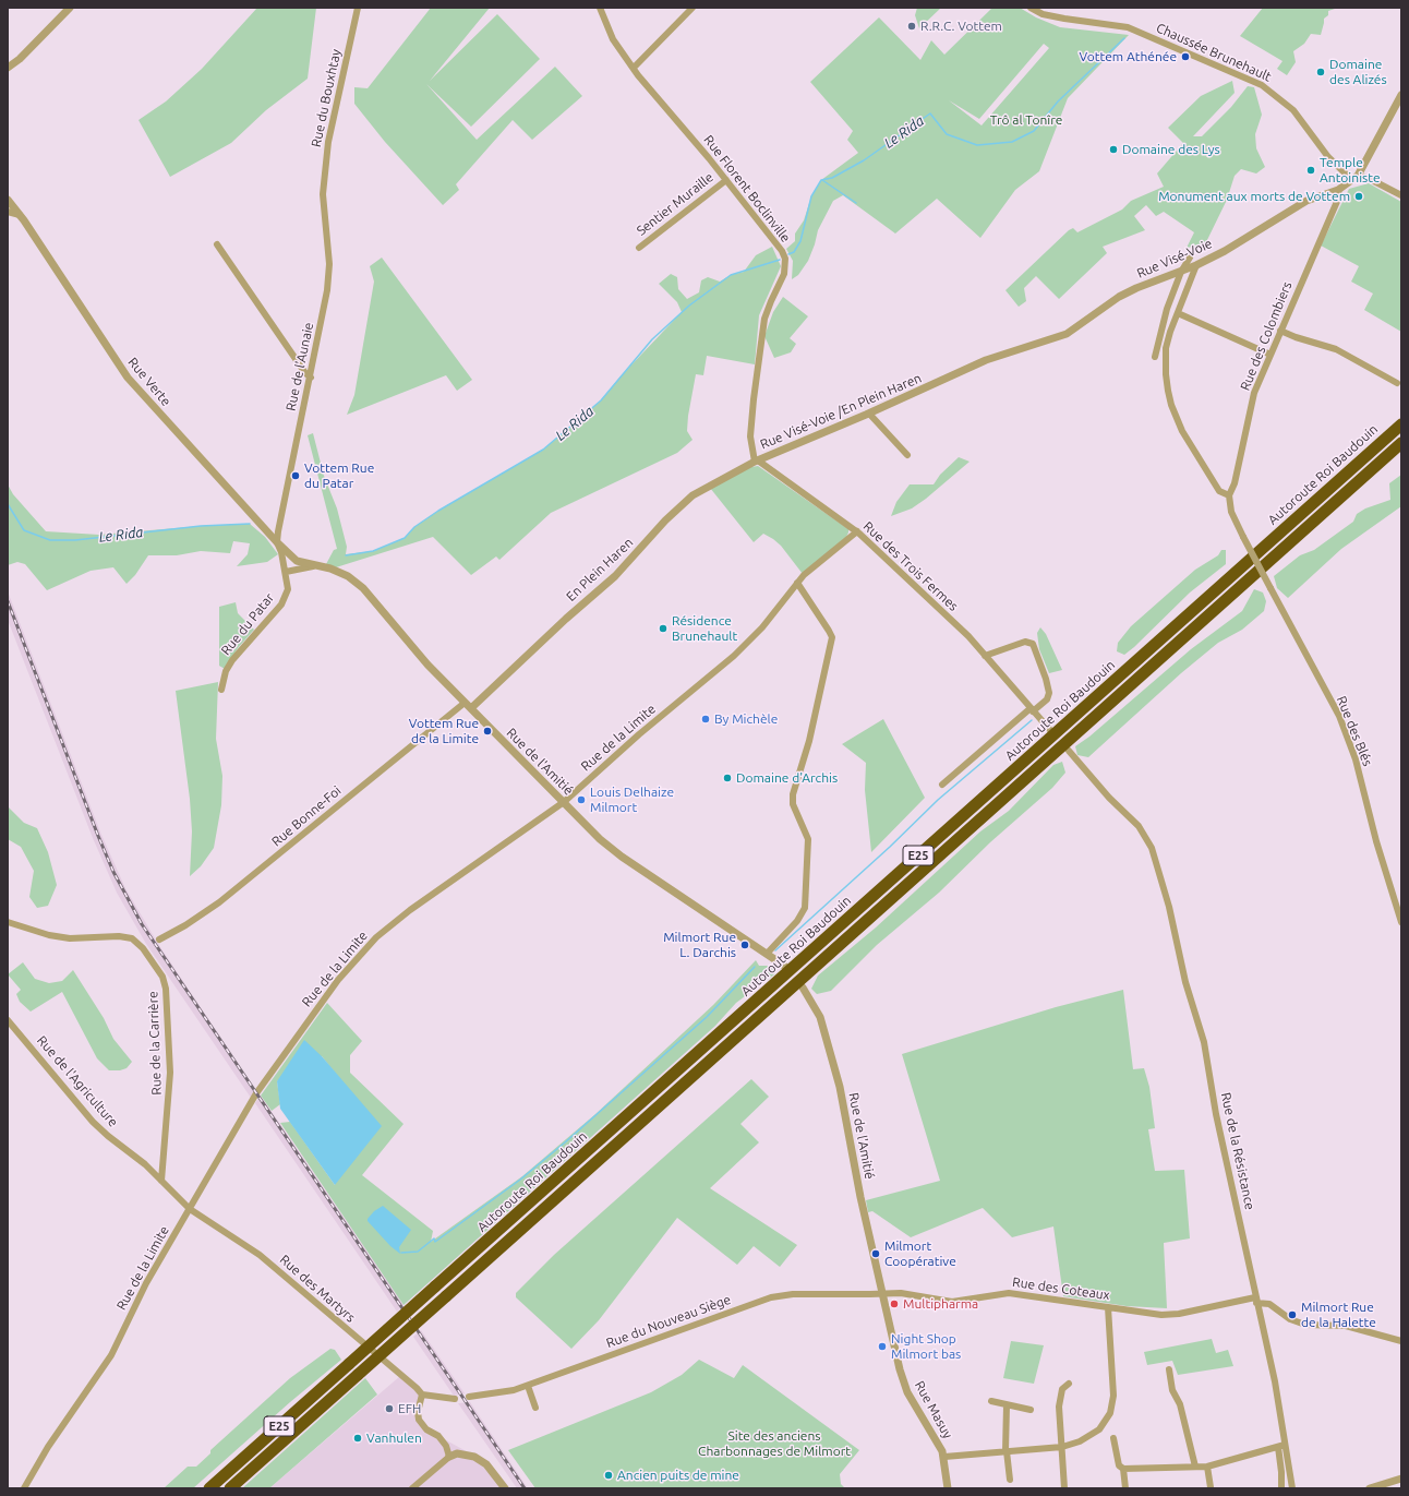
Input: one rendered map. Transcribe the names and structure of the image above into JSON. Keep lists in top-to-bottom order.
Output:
{
  "streets": {
    "highway": ["Autoroute Roi Baudouin", "E25"],
    "street": [
      "Chaussée Brunehault",
      "Rue du Bouxhtay",
      "Rue Florent Boclinville",
      "Sentier Muraille",
      "Rue Visé-Voie",
      "Rue des Colombiers",
      "Rue de l'Aunaie",
      "Rue Verte",
      "Rue Visé-Voie /En Plein Haren",
      "Rue des Trois Fermes",
      "En Plein Haren",
      "Rue du Patar",
      "Rue des Blés",
      "Rue de la Limite",
      "Rue de l'Amitié",
      "Rue Bonne-Foi",
      "Rue de la Carrière",
      "Rue de l'Agriculture",
      "Rue de la Résistance",
      "Rue des Martyrs",
      "Rue des Coteaux",
      "Rue du Nouveau Siège",
      "Rue Masuy"
    ]
  },
  "crossings": [
    ["Chaussée Brunehault", "Rue Visé-Voie"],
    ["Rue du Bouxhtay", "Rue de l'Aunaie"],
    ["Rue Florent Boclinville", "Sentier Muraille"],
    ["Rue Florent Boclinville", "Rue Visé-Voie /En Plein Haren"],
    ["Rue Florent Boclinville", "Rue des Trois Fermes"],
    ["Rue Florent Boclinville", "En Plein Haren"],
    ["Rue Visé-Voie", "Rue des Colombiers"],
    ["Rue Visé-Voie", "Rue Visé-Voie /En Plein Haren"],
    ["Rue des Colombiers", "Rue des Blés"],
    ["Rue de l'Aunaie", "Rue Verte"],
    ["Rue de l'Aunaie", "Rue du Patar"],
    ["Rue Verte", "Rue du Patar"],
    ["Rue Verte", "Rue de l'Amitié"],
    ["Rue Visé-Voie /En Plein Haren", "Rue des Trois Fermes"],
    ["Rue Visé-Voie /En Plein Haren", "En Plein Haren"],
    ["Rue des Trois Fermes", "En Plein Haren"],
    ["Rue des Trois Fermes", "Rue de la Limite"],
    ["En Plein Haren", "Rue de l'Amitié"],
    ["Rue de la Limite", "Rue de l'Amitié"],
    ["Rue de la Limite", "Rue de l'Agriculture"],
    ["Rue de la Limite", "Rue des Martyrs"],
    ["Rue de l'Amitié", "Rue Bonne-Foi"],
    ["Rue de l'Amitié", "Rue des Coteaux"],
    ["Rue de l'Amitié", "Rue du Nouveau Siège"],
    ["Rue de l'Amitié", "Rue Masuy"],
    ["Rue de la Carrière", "Rue de l'Agriculture"],
    ["Rue de l'Agriculture", "Rue des Martyrs"],
    ["Rue de la Résistance", "Rue des Coteaux"],
    ["Rue des Coteaux", "Rue du Nouveau Siège"],
    ["Rue des Coteaux", "Rue Masuy"],
    ["Rue du Nouveau Siège", "Rue Masuy"]
  ],
  "water": ["Le Rida"],
  "parks": ["Trô al Tonîre", "Site des anciens Charbonnages de Milmort"],
  "places": [
    "R.R.C. Vottem",
    "Vottem Athénée",
    "Domaine des Alizés",
    "Domaine des Lys",
    "Temple Antoiniste",
    "Monument aux morts de Vottem",
    "Vottem Rue du Patar",
    "Résidence Brunehault",
    "By Michèle",
    "Vottem Rue de la Limite",
    "Domaine d'Archis",
    "Louis Delhaize Milmort",
    "Milmort Rue L. Darchis",
    "Milmort Coopérative",
    "Multipharma",
    "Milmort Rue de la Halette",
    "Night Shop Milmort bas",
    "EFH",
    "Vanhulen",
    "Ancien puits de mine"
  ]
}
